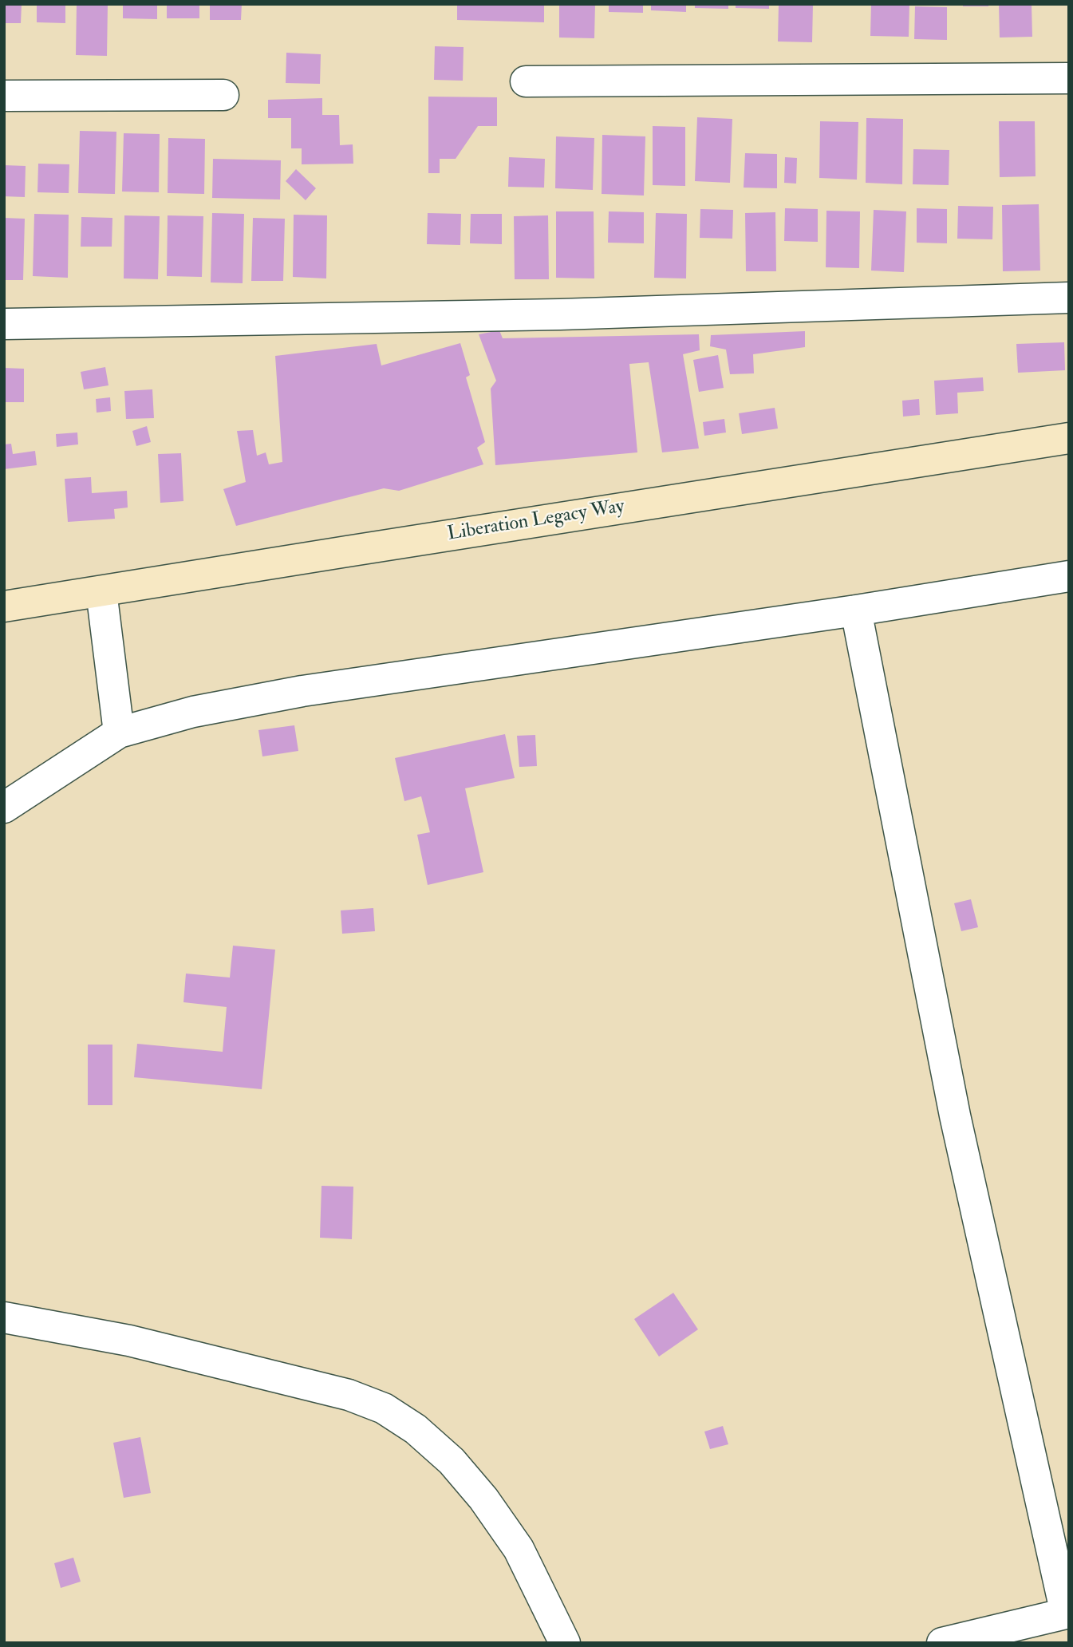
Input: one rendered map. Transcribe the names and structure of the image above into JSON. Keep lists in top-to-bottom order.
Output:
{
  "streets": {
    "main road": ["Liberation Legacy Way"]
  }
}
